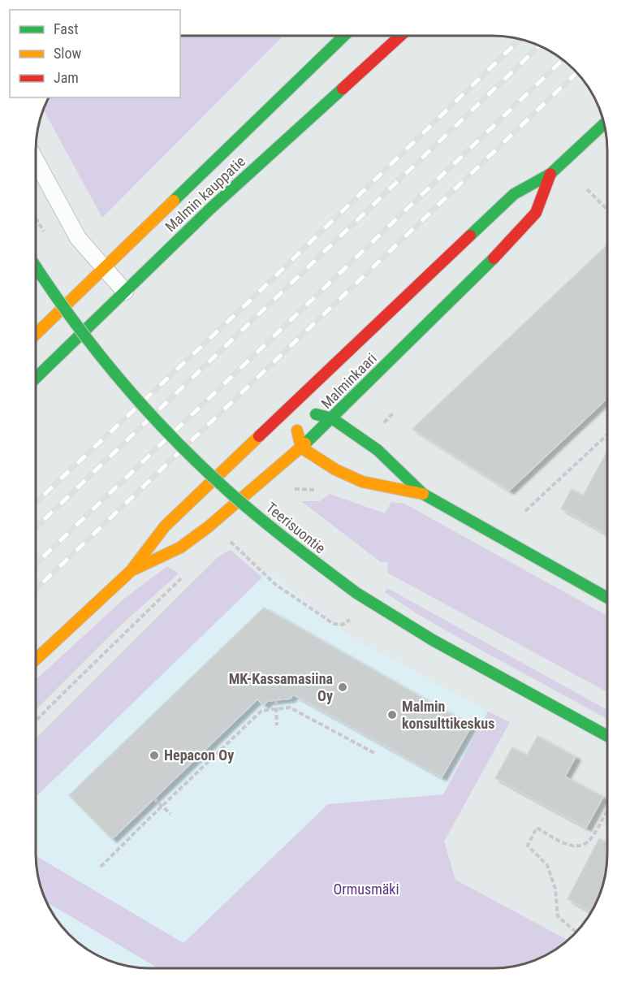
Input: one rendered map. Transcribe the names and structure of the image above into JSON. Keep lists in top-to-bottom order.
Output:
{
  "streets": {
    "main road": ["Malmin kauppatie", "Malminkaari", "Teerisuontie"]
  },
  "parks": ["Ormusmäki"],
  "places": ["MK-Kassamasiina Oy", "Malmin konsulttikeskus", "Hepacon Oy"],
  "legend": ["Fast", "Slow", "Jam"]
}
